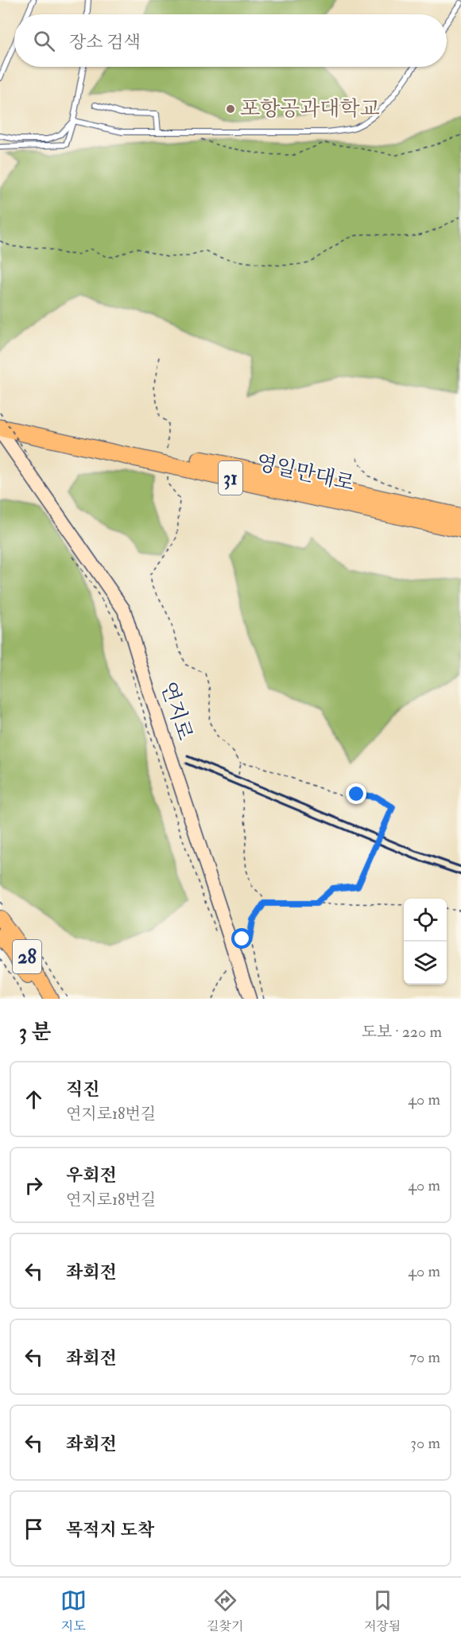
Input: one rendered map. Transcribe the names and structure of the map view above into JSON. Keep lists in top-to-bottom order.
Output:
{
  "streets": {
    "highway": ["영일만대로", "31"],
    "main road": ["연지로", "28"]
  },
  "crossings": [
    ["영일만대로", "연지로"]
  ],
  "places": ["포항공과대학교"],
  "page": {
    "search": "장소 검색",
    "heading": ["3 분", "도보 · 220 m"],
    "list": [
      ["직진", "연지로18번길", "40 m"],
      ["우회전", "연지로18번길", "40 m"],
      ["좌회전", "40 m"],
      ["좌회전", "70 m"],
      ["좌회전", "30 m"],
      "목적지 도착"
    ],
    "nav": ["지도", "길찾기", "저장됨"]
  }
}
